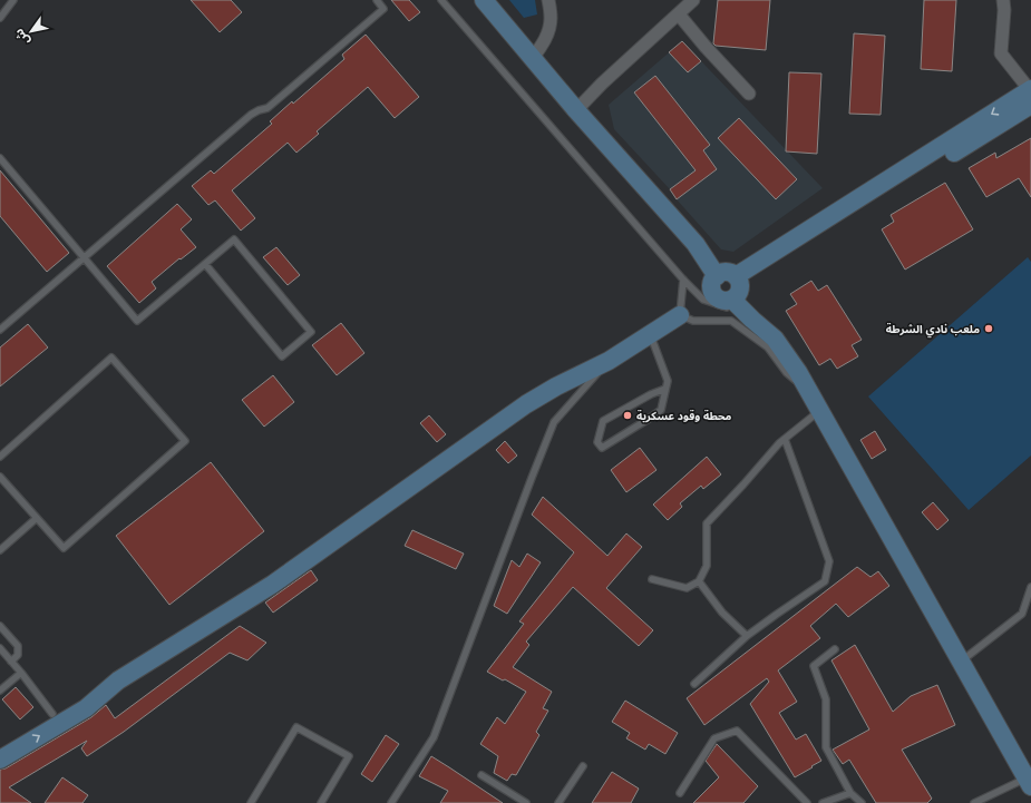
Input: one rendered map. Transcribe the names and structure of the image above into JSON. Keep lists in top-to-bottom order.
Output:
{
  "places": ["ملعب نادي الشرطة", "محطة وقود عسكرية"],
  "north": "bottom left"
}
